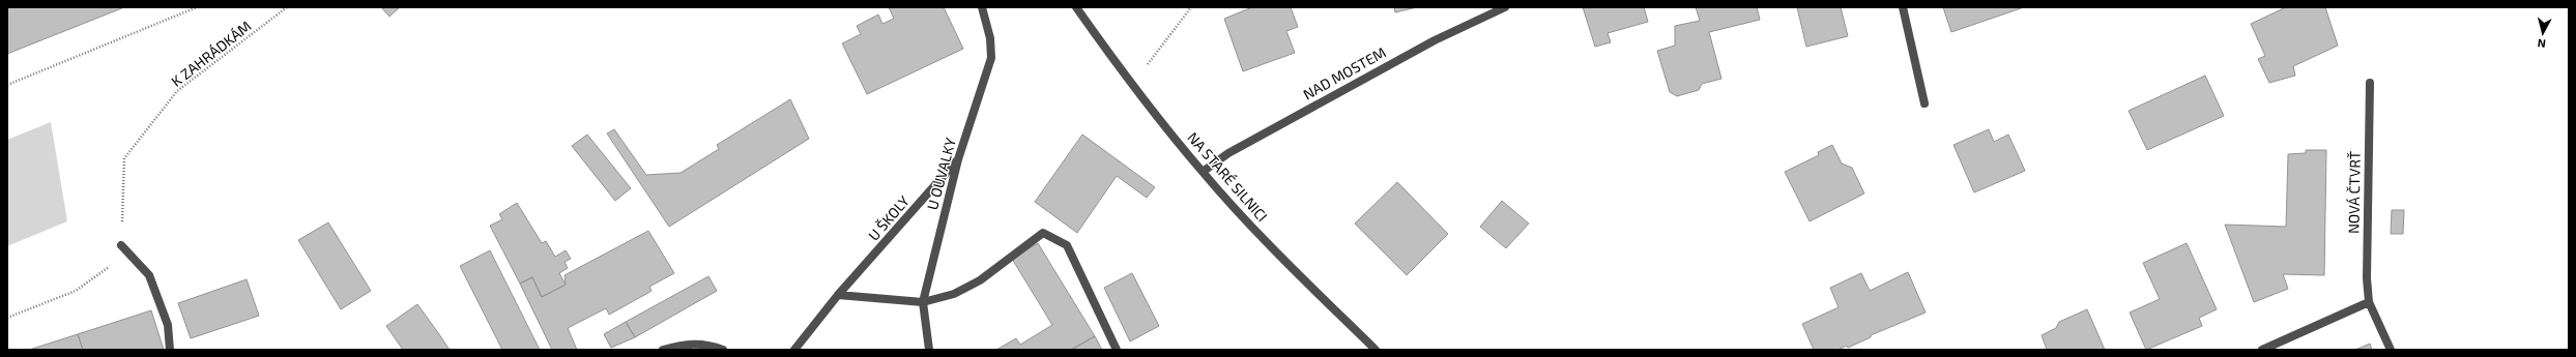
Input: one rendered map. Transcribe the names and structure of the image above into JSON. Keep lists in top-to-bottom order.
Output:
{
  "streets": {
    "street": [
      "NAD MOSTEM",
      "U OUVALKY",
      "NA STARÉ SILNICI",
      "NOVÁ ČTVRŤ",
      "U ŠKOLY"
    ],
    "path": ["K ZAHRÁDKÁM"]
  },
  "crossings": [
    ["NAD MOSTEM", "NA STARÉ SILNICI"],
    ["U OUVALKY", "U ŠKOLY"]
  ],
  "north": "bottom"
}
